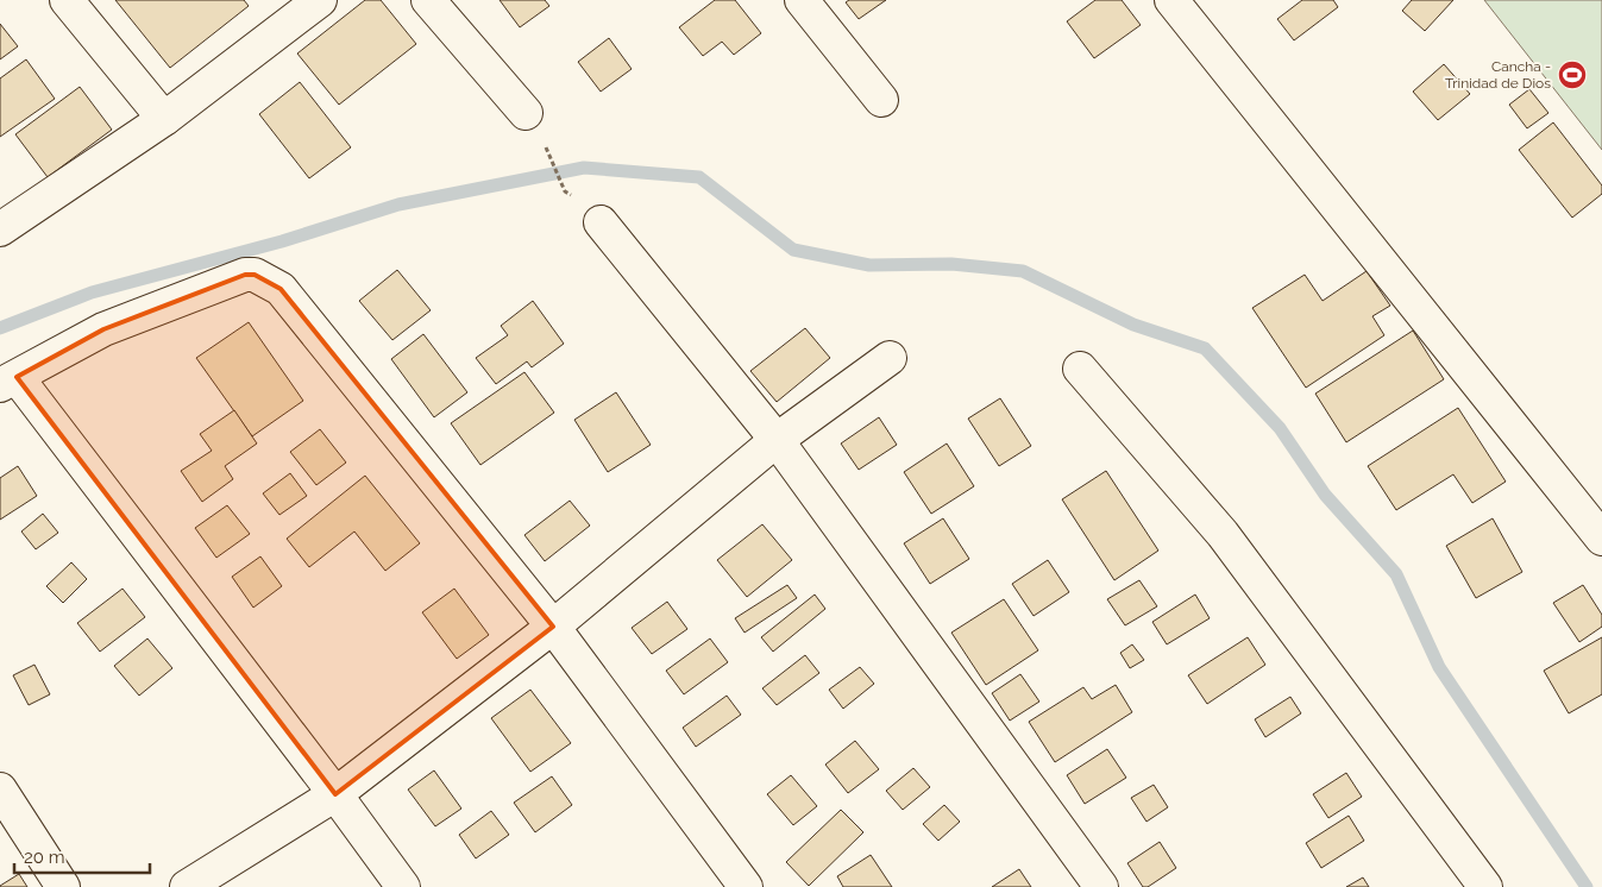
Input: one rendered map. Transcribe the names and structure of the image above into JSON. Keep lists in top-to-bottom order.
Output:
{
  "places": {
    "sports": ["Cancha - Trinidad de Dios"]
  },
  "scale_bar": "20 m"
}
